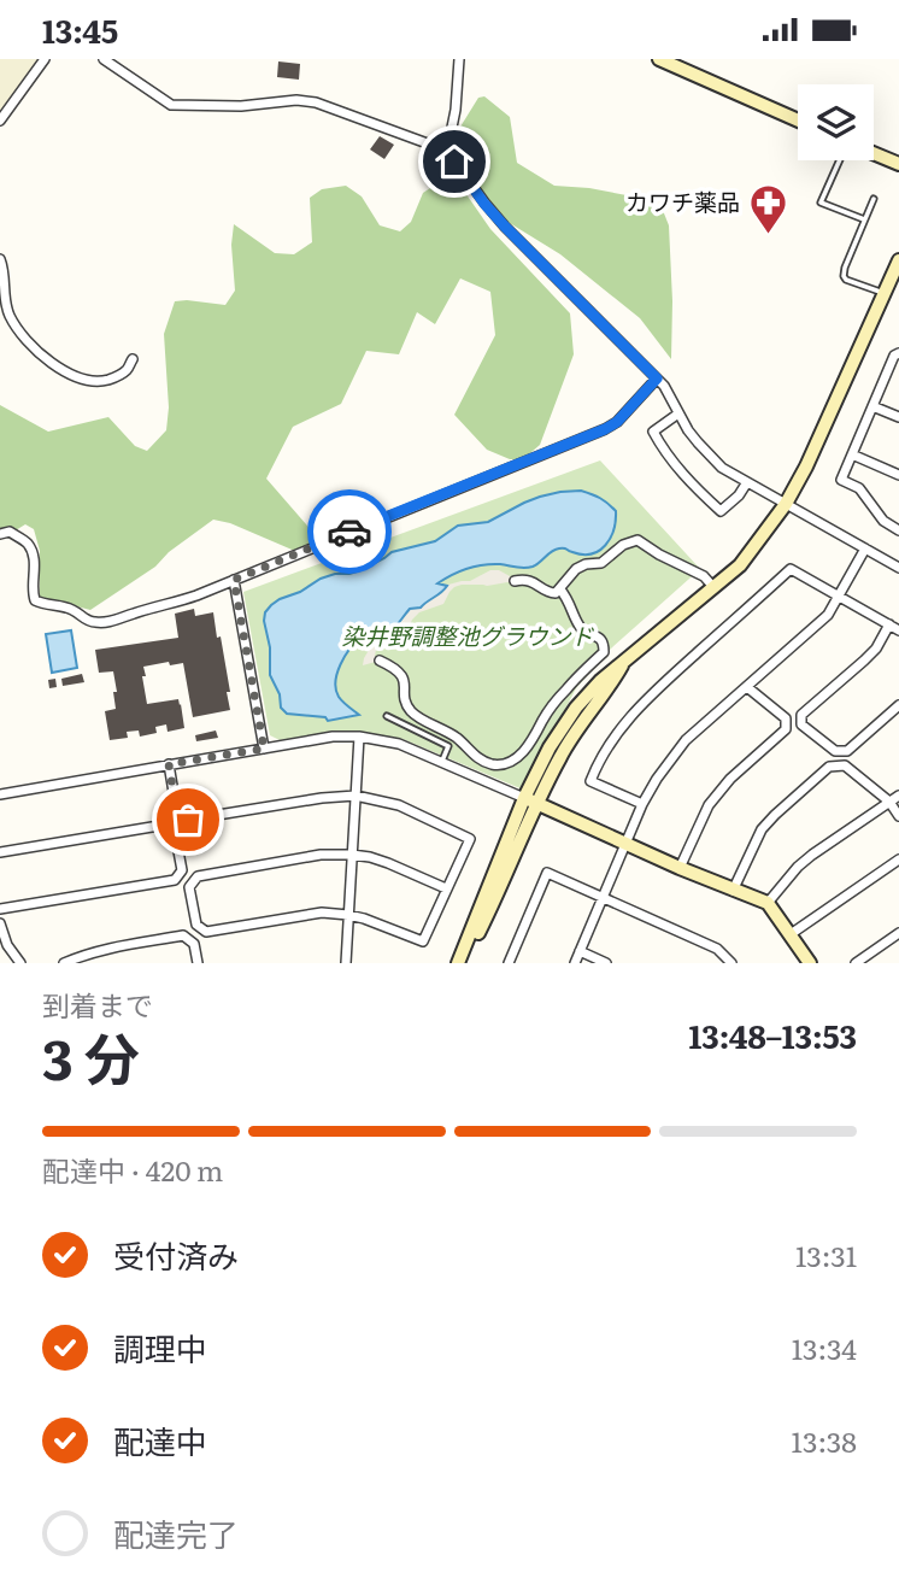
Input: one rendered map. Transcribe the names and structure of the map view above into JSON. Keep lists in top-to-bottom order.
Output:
{
  "parks": ["染井野調整池グラウンド"],
  "places": {
    "pharmacy": ["カワチ薬品"]
  },
  "page": {
    "status": "13:45",
    "heading": ["3 分", "到着まで", "13:48–13:53"],
    "bar": "配達中 · 420 m",
    "list": [
      ["受付済み", "13:31"],
      ["調理中", "13:34"],
      ["配達中", "13:38"],
      "配達完了"
    ]
  }
}
